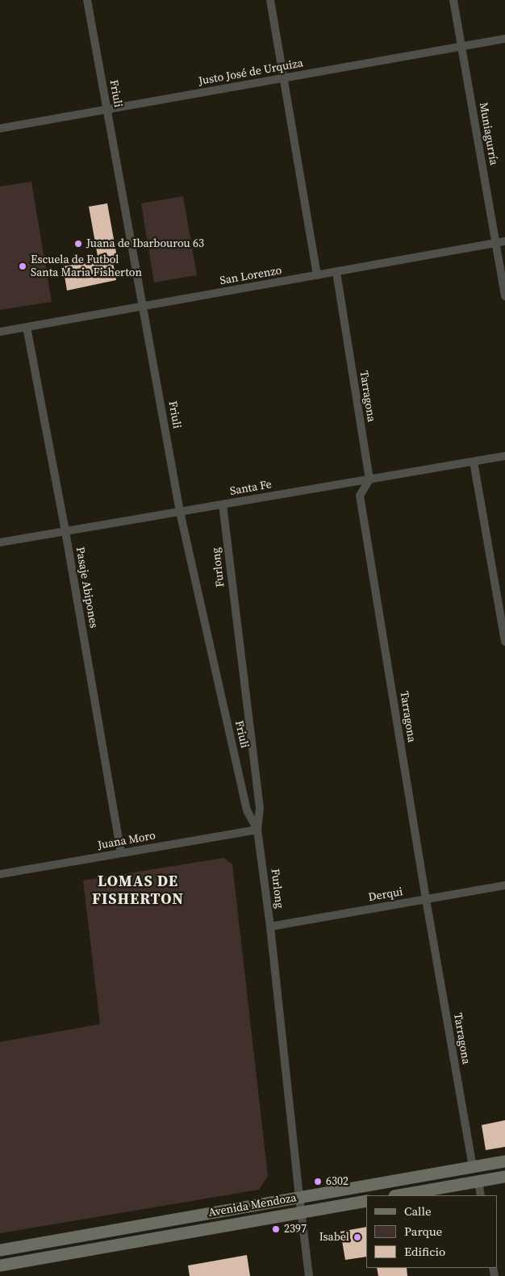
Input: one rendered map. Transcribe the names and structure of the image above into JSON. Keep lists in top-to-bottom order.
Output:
{
  "streets": {
    "main road": ["Avenida Mendoza"],
    "street": [
      "Justo José de Urquiza",
      "Friuli",
      "Muniagurría",
      "San Lorenzo",
      "Tarragona",
      "Santa Fe",
      "Furlong",
      "Pasaje Abipones",
      "Juana Moro",
      "Derqui"
    ]
  },
  "crossings": [
    ["Justo José de Urquiza", "Friuli"],
    ["Justo José de Urquiza", "Muniagurría"],
    ["Friuli", "San Lorenzo"],
    ["Friuli", "Santa Fe"],
    ["Friuli", "Furlong"],
    ["Friuli", "Juana Moro"],
    ["Muniagurría", "San Lorenzo"],
    ["San Lorenzo", "Tarragona"],
    ["San Lorenzo", "Pasaje Abipones"],
    ["Tarragona", "Santa Fe"],
    ["Tarragona", "Derqui"],
    ["Tarragona", "Avenida Mendoza"],
    ["Santa Fe", "Furlong"],
    ["Santa Fe", "Pasaje Abipones"],
    ["Furlong", "Juana Moro"],
    ["Furlong", "Derqui"],
    ["Furlong", "Avenida Mendoza"],
    ["Pasaje Abipones", "Juana Moro"]
  ],
  "districts": ["LOMAS DE FISHERTON"],
  "places": [
    "Juana de Ibarbourou 63",
    "Escuela de Futbol Santa Maria Fisherton",
    "6302",
    "2397",
    "Isabel"
  ],
  "legend": ["Calle", "Parque", "Edificio"]
}
